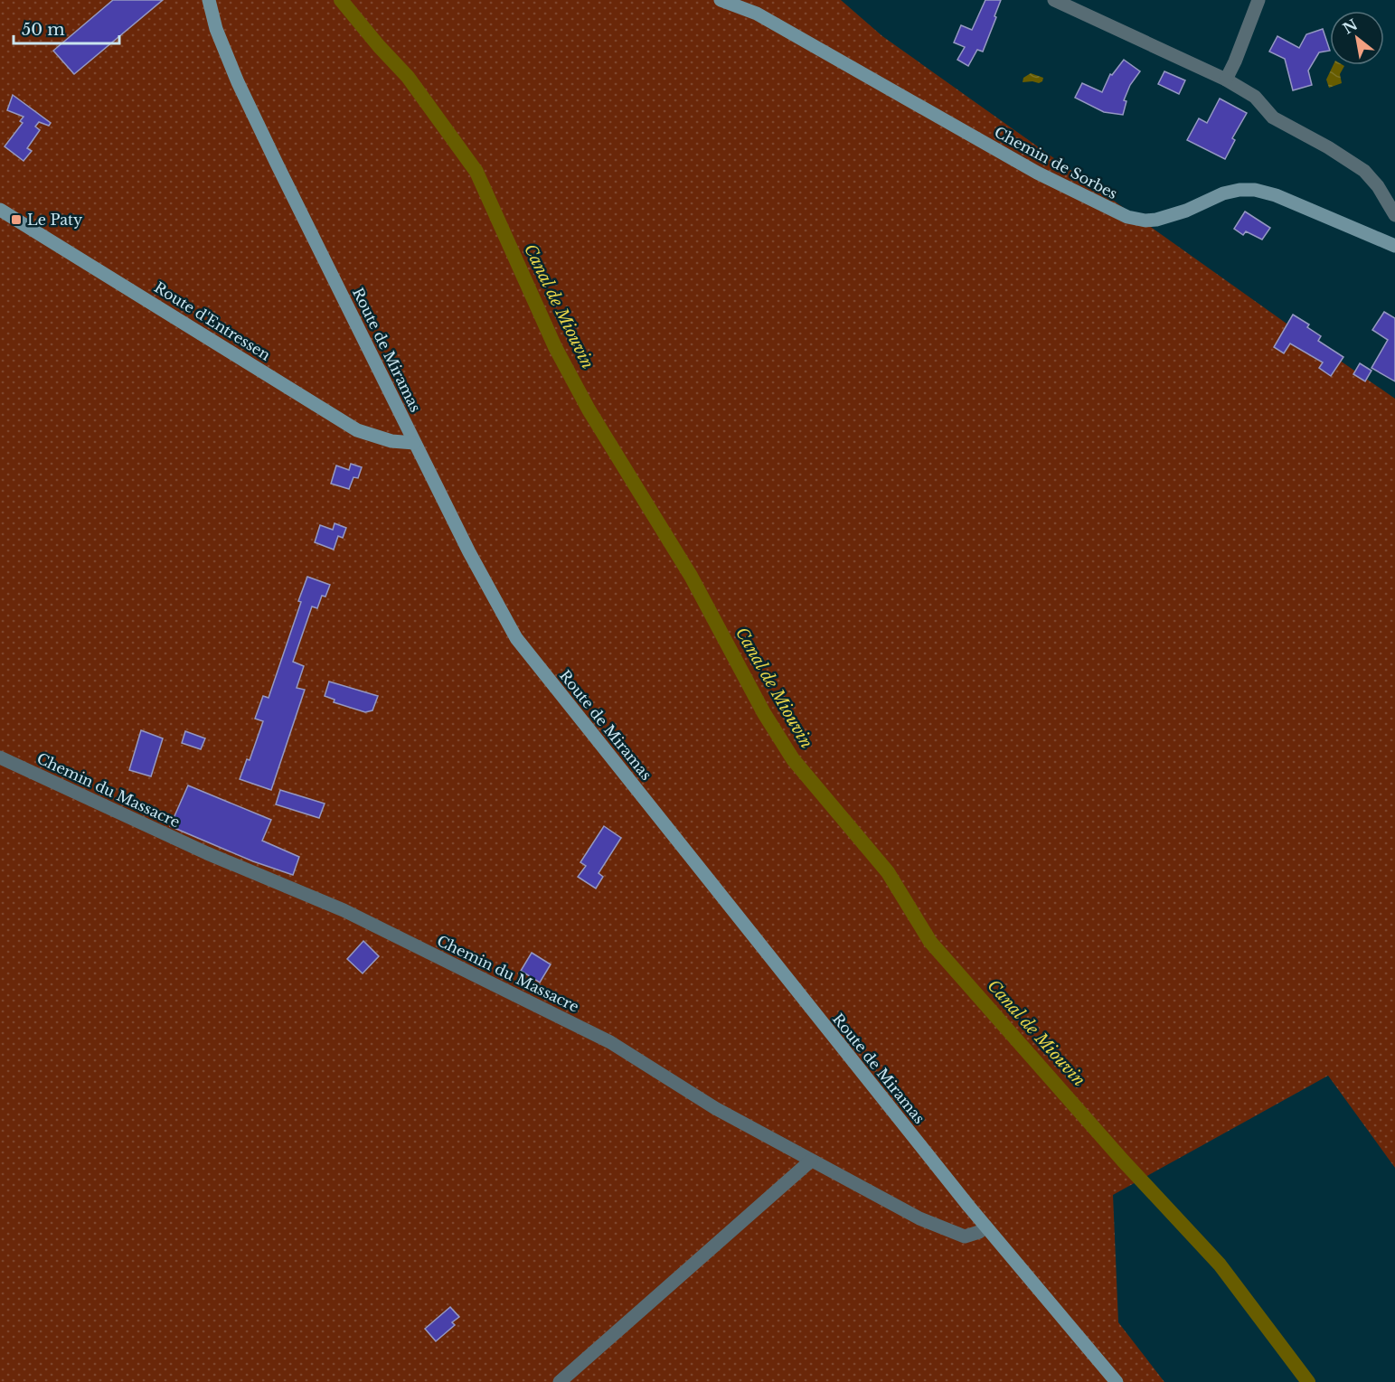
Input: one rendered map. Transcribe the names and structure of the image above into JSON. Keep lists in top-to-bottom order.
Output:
{
  "streets": {
    "main road": ["Chemin de Sorbes", "Route d'Entressen", "Route de Miramas"],
    "street": ["Chemin du Massacre"]
  },
  "crossings": [
    ["Route d'Entressen", "Route de Miramas"],
    ["Route de Miramas", "Chemin du Massacre"]
  ],
  "water": ["Canal de Miouvin"],
  "places": {
    "transit": ["Le Paty"]
  },
  "scale_bar": "50 m",
  "north": "top left"
}
